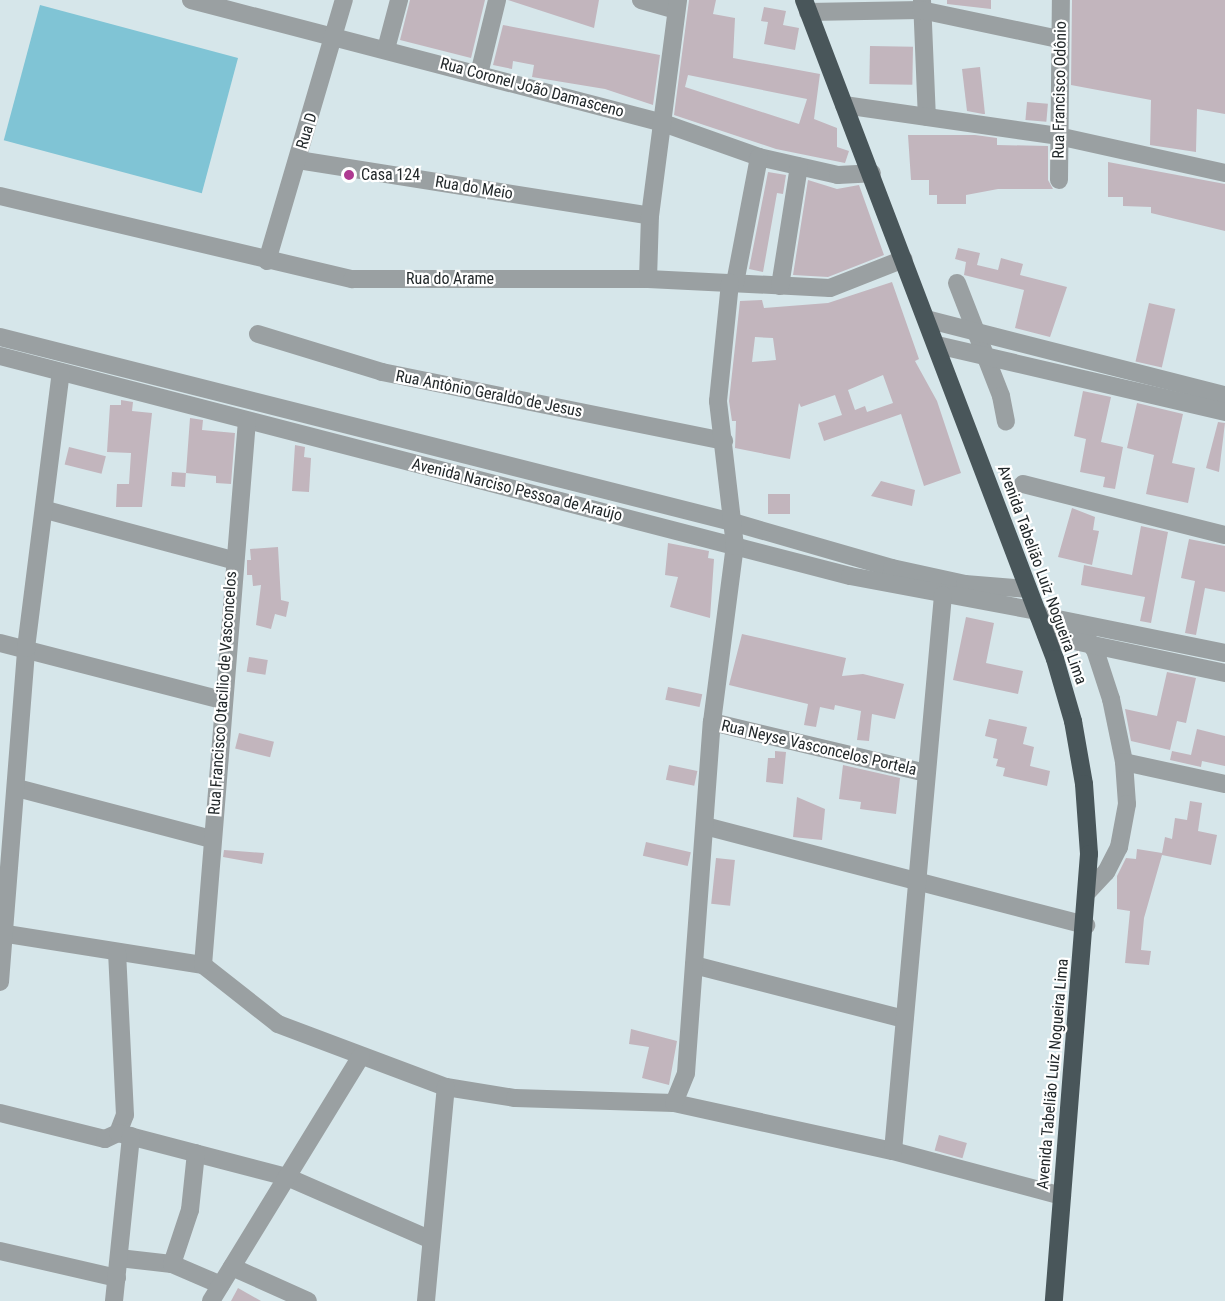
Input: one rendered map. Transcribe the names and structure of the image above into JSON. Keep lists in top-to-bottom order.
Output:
{
  "streets": {
    "highway": ["Avenida Tabelião Luiz Nogueira Lima"],
    "street": [
      "Rua Coronel João Damasceno",
      "Rua Francisco Odônio",
      "Rua D",
      "Rua do Meio",
      "Rua do Arame",
      "Rua Antônio Geraldo de Jesus",
      "Avenida Narciso Pessoa de Araújo",
      "Rua Francisco Otacilio de Vasconcelos",
      "Rua Neyse Vasconcelos Portela"
    ]
  },
  "crossings": [
    ["Rua Coronel João Damasceno", "Rua D"],
    ["Rua Coronel João Damasceno", "Avenida Tabelião Luiz Nogueira Lima"],
    ["Rua D", "Rua do Meio"],
    ["Rua D", "Rua do Arame"],
    ["Rua do Arame", "Avenida Tabelião Luiz Nogueira Lima"],
    ["Avenida Narciso Pessoa de Araújo", "Avenida Tabelião Luiz Nogueira Lima"],
    ["Avenida Narciso Pessoa de Araújo", "Rua Francisco Otacilio de Vasconcelos"]
  ],
  "places": ["Casa 124"]
}
